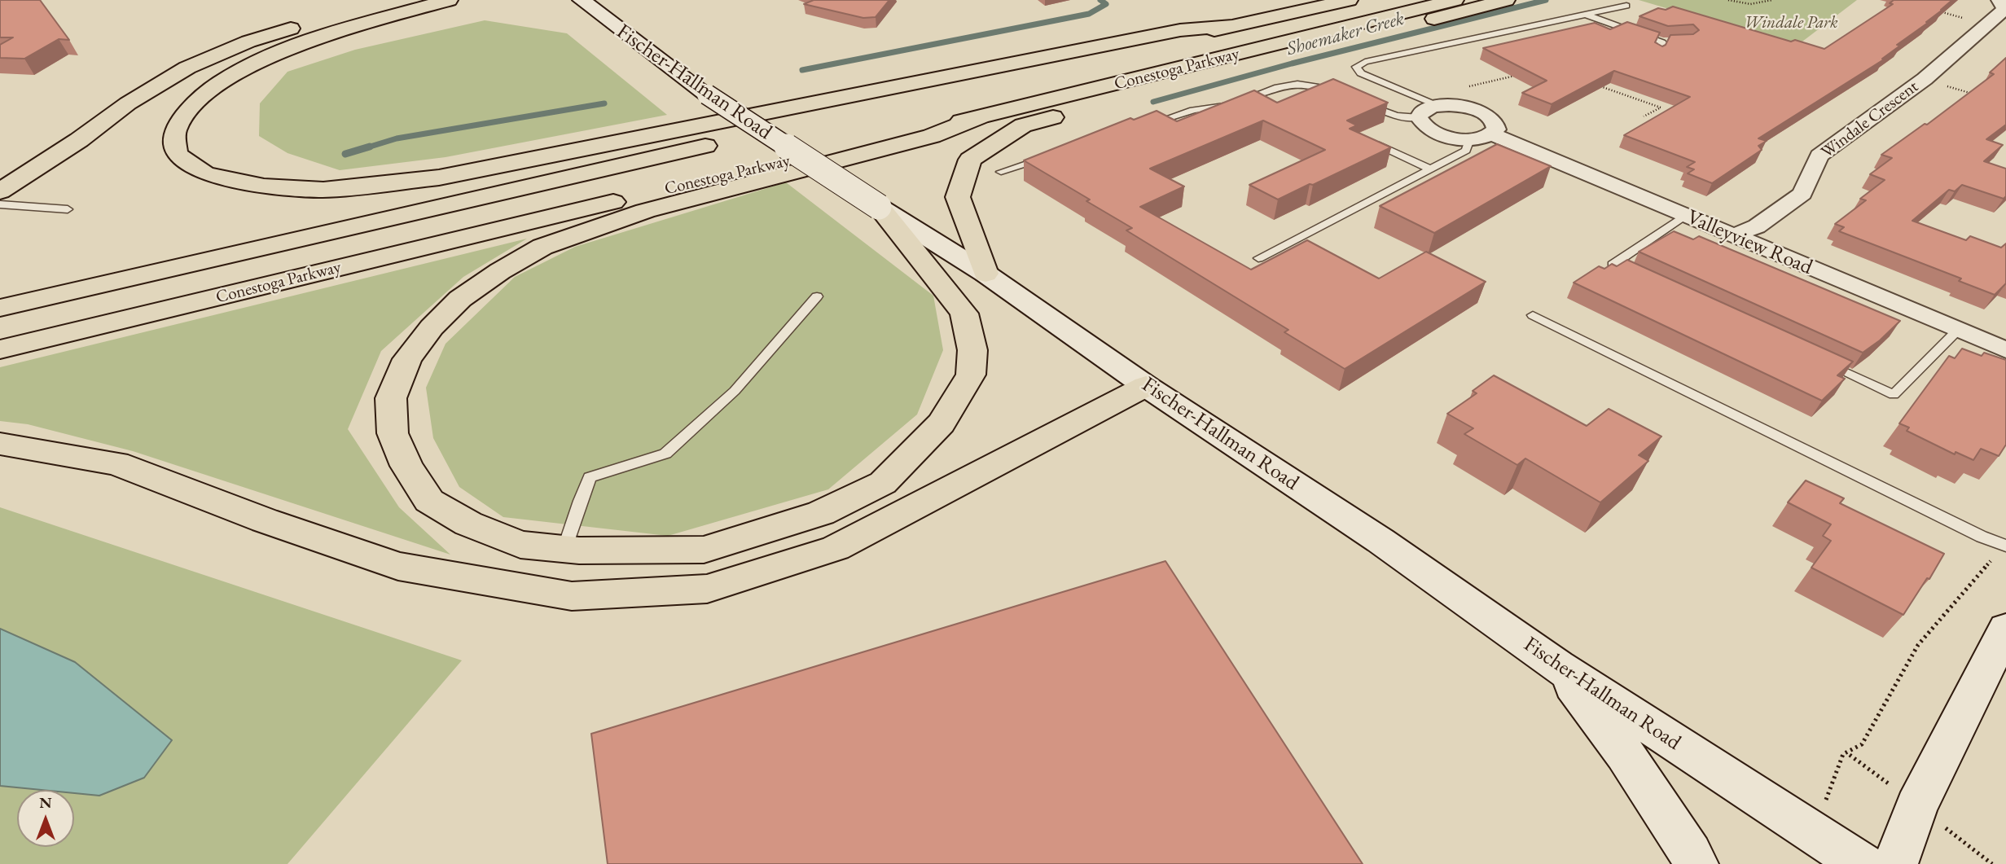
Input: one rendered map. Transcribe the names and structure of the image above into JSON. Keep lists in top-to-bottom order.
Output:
{
  "streets": {
    "highway": ["Conestoga Parkway"],
    "main road": ["Fischer-Hallman Road"],
    "street": ["Windale Crescent", "Valleyview Road"]
  },
  "crossings": [
    ["Windale Crescent", "Valleyview Road"]
  ],
  "water": ["Shoemaker Creek"],
  "parks": ["Windale Park"],
  "north": "top"
}
